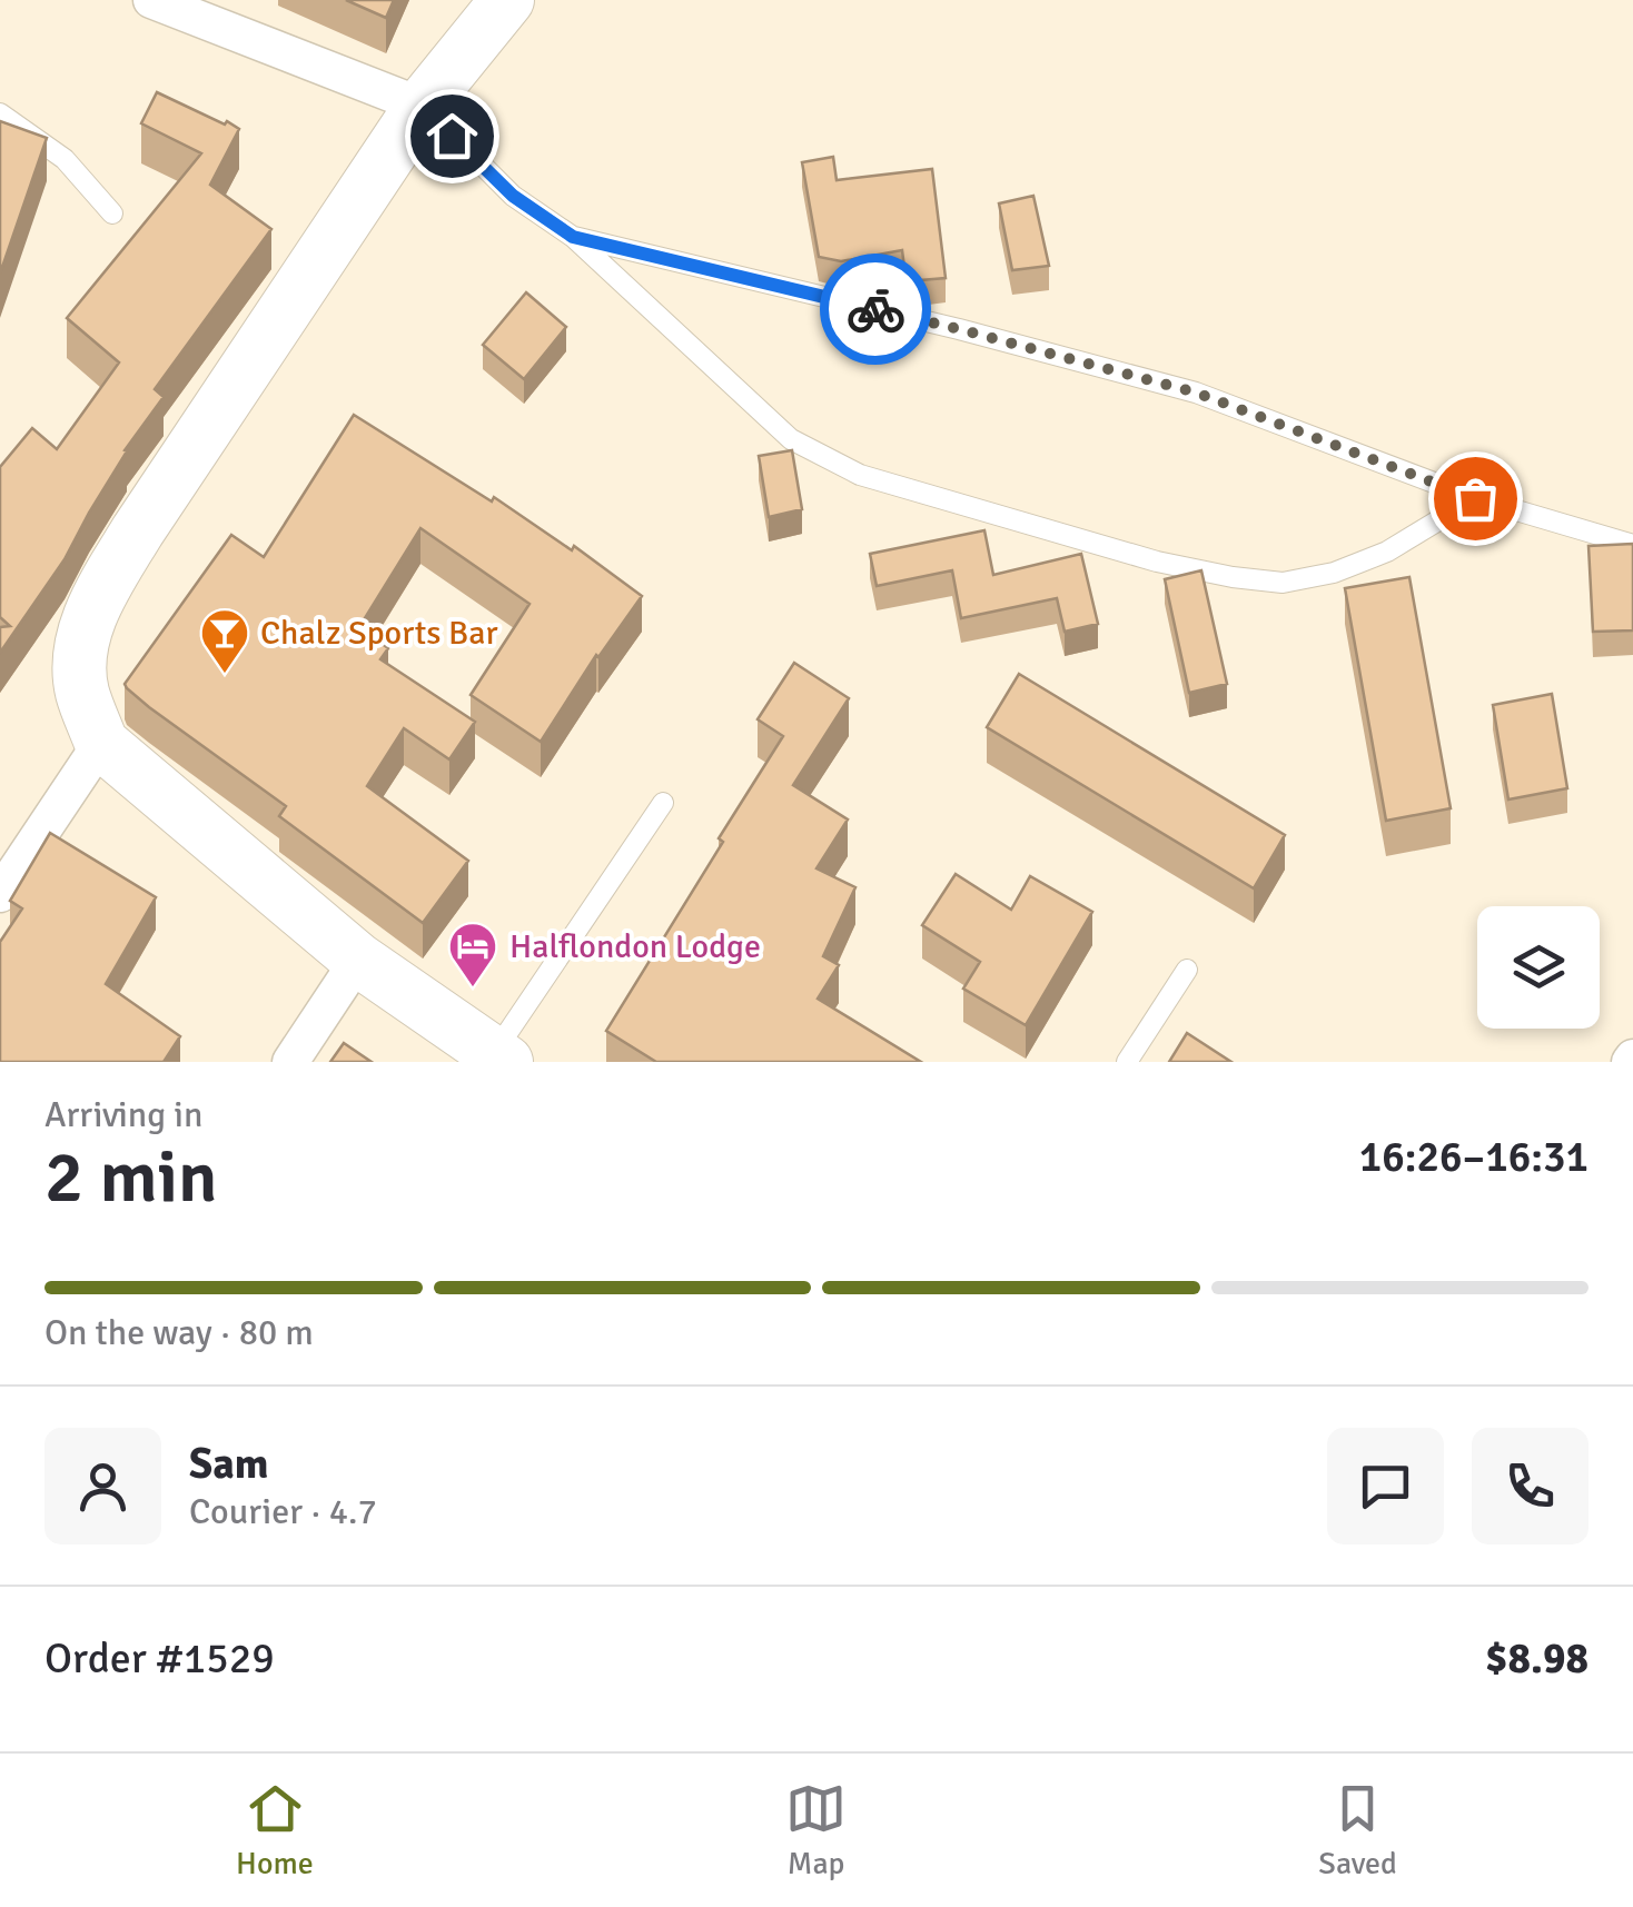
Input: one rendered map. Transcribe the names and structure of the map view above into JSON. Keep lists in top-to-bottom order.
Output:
{
  "places": {
    "bar": ["Chalz Sports Bar"],
    "hotel": ["Halflondon Lodge"]
  },
  "page": {
    "heading": ["2 min", "Arriving in", "16:26–16:31"],
    "panel": [
      "Sam",
      "Courier · 4.7",
      "Order #1529",
      "$8.98"
    ],
    "bar": "On the way · 80 m",
    "tabs": ["Home", "Map", "Saved"]
  }
}
